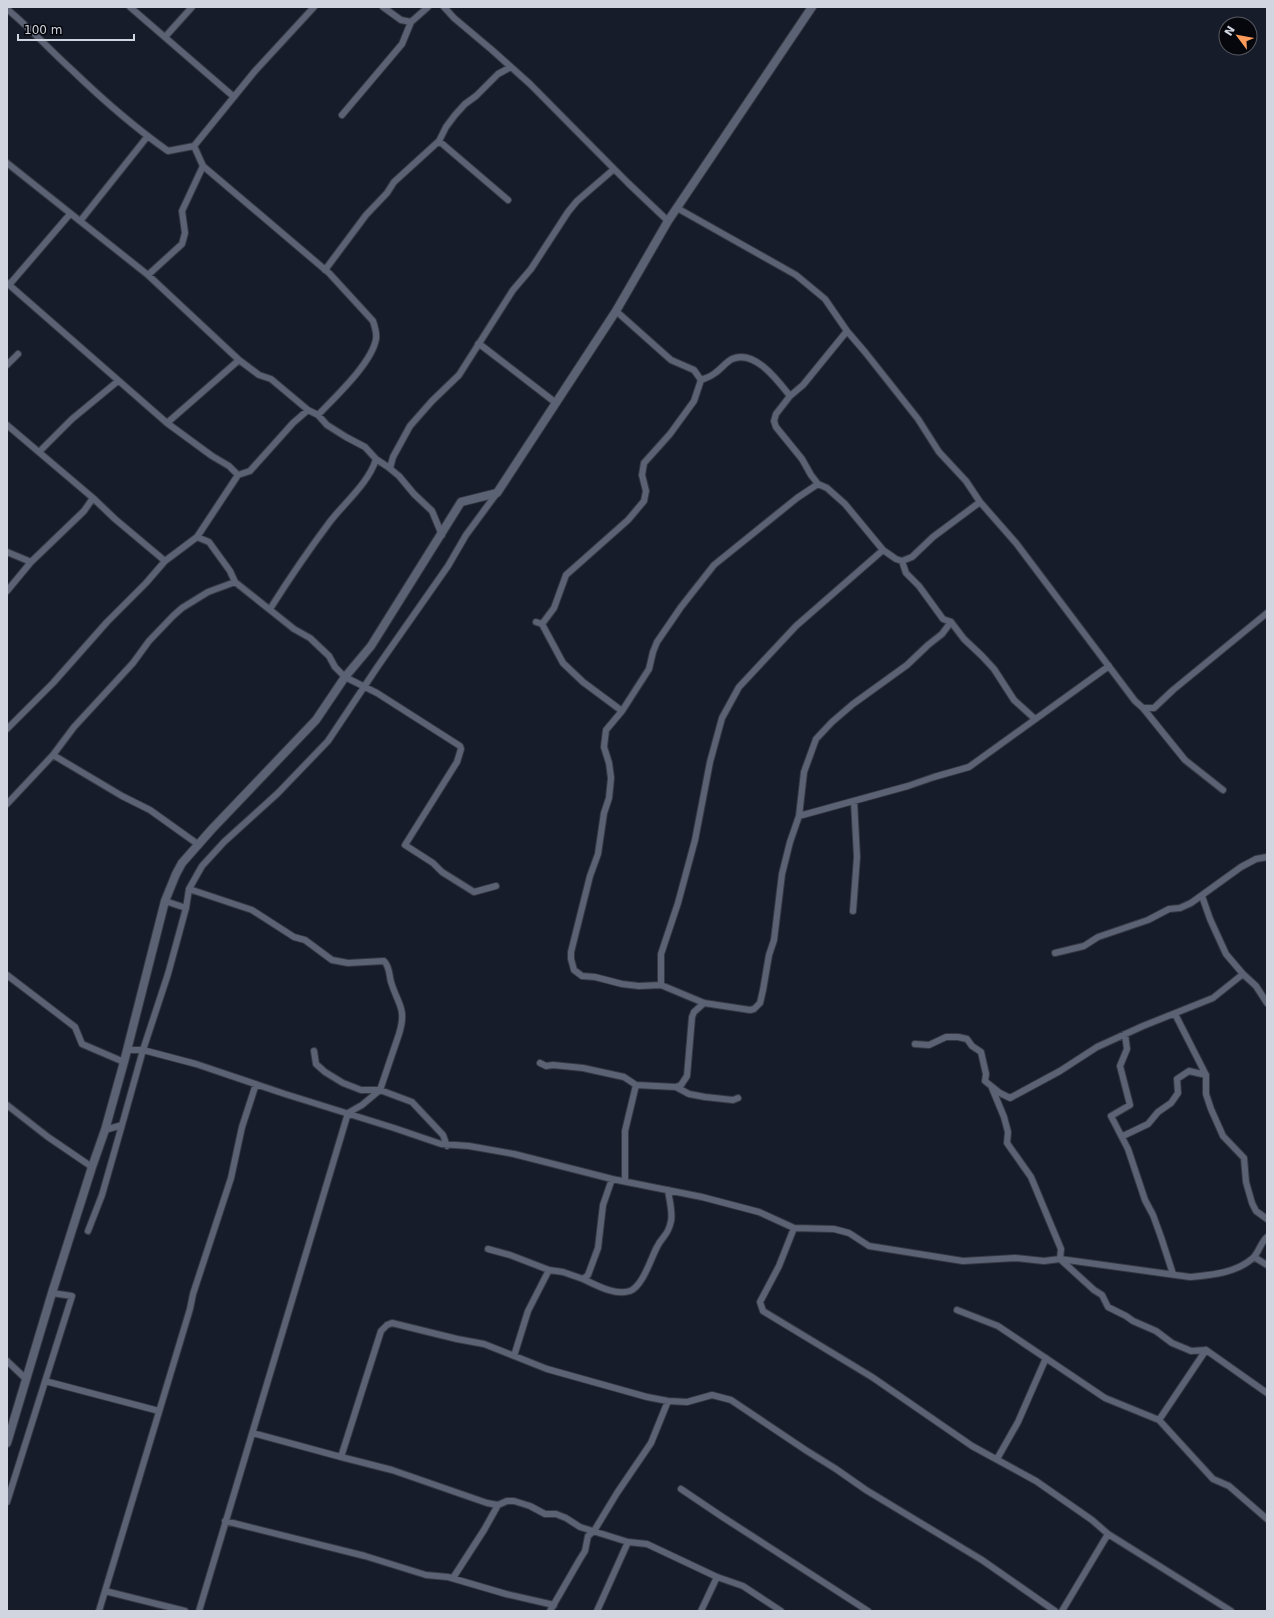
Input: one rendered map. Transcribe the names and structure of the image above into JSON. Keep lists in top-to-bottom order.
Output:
{
  "scale_bar": "100 m",
  "north": "top left"
}
